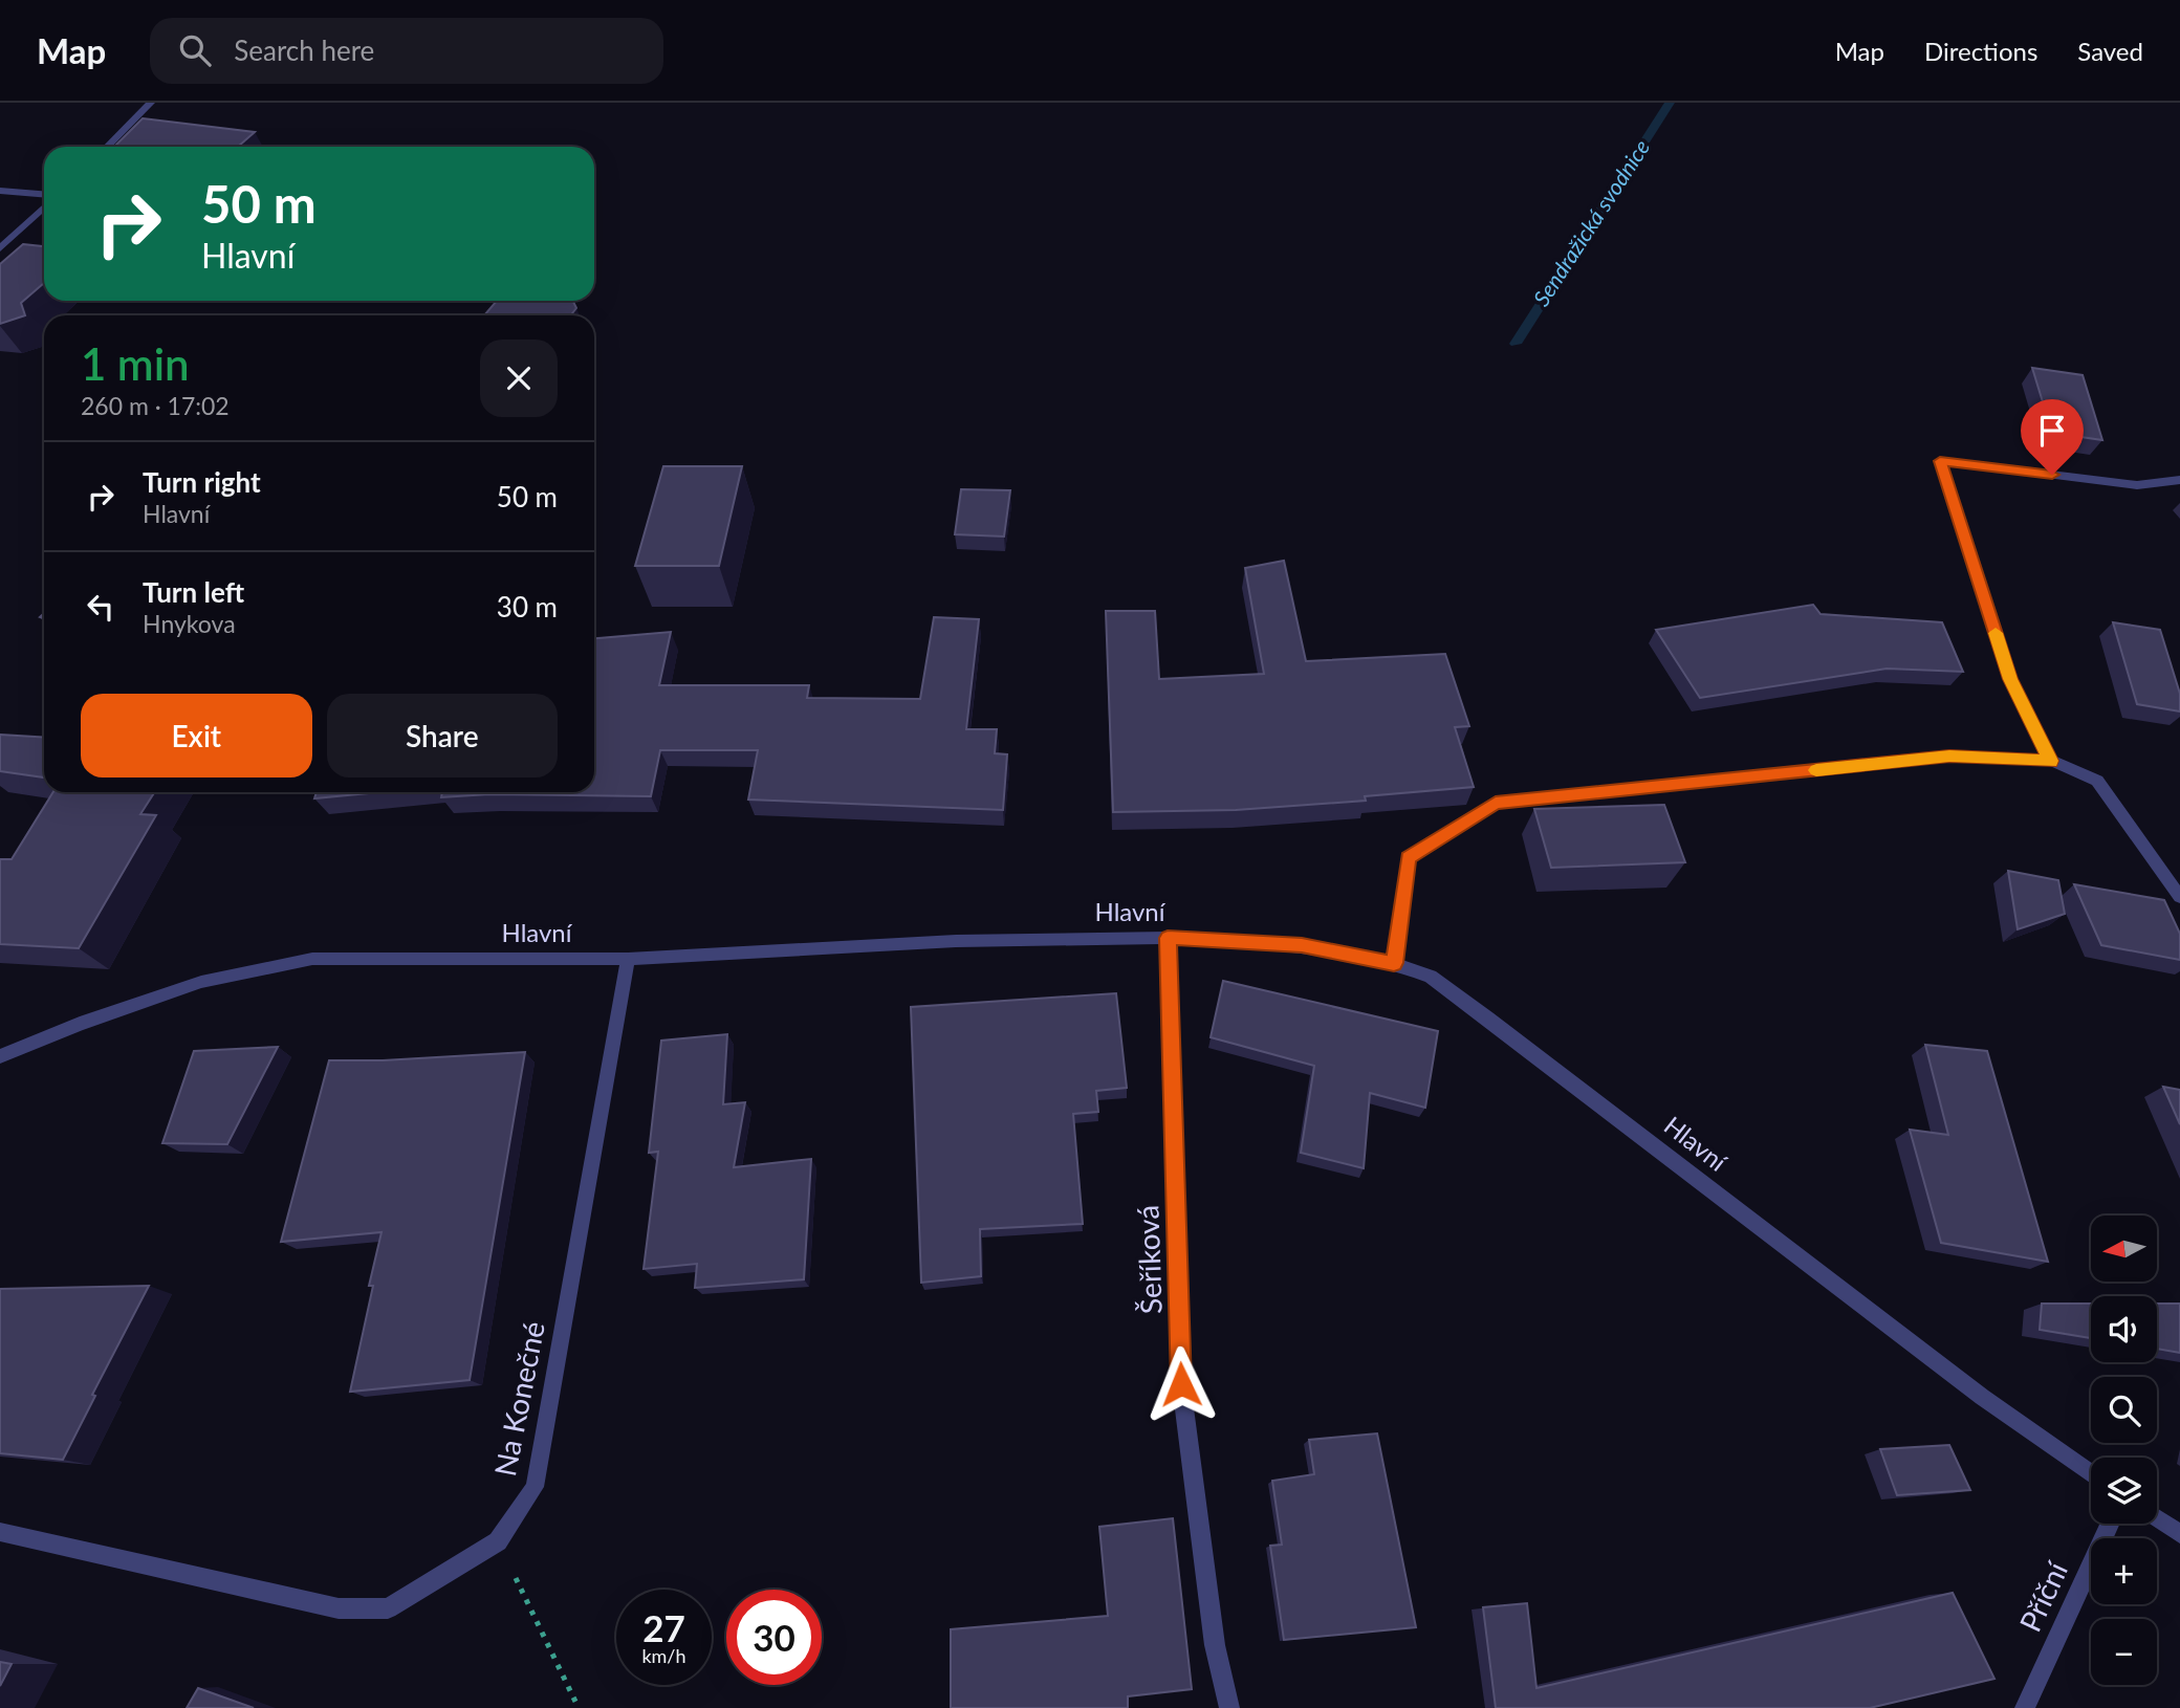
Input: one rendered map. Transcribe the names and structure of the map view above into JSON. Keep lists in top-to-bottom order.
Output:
{
  "streets": {
    "street": [
      "Hlavní",
      "Šeříková",
      "Na Konečné",
      "Příční"
    ]
  },
  "crossings": [
    ["Hlavní", "Šeříková"],
    ["Hlavní", "Na Konečné"]
  ],
  "water": ["Sendražická svodnice"],
  "north": "left",
  "page": {
    "header": "Map",
    "search": "Search here",
    "nav": ["Map", "Directions", "Saved"],
    "turn": ["50 m", "Hlavní"],
    "heading": ["1 min", "260 m · 17:02"],
    "list": [
      {
        "name": "Turn right",
        "note": "Hlavní",
        "value": "50 m"
      },
      {
        "name": "Turn left",
        "note": "Hnykova",
        "value": "30 m"
      }
    ],
    "buttons": ["Exit", "Share"],
    "map_buttons": ["+", "−"],
    "speed": "27 km/h",
    "limit": "30"
  }
}
